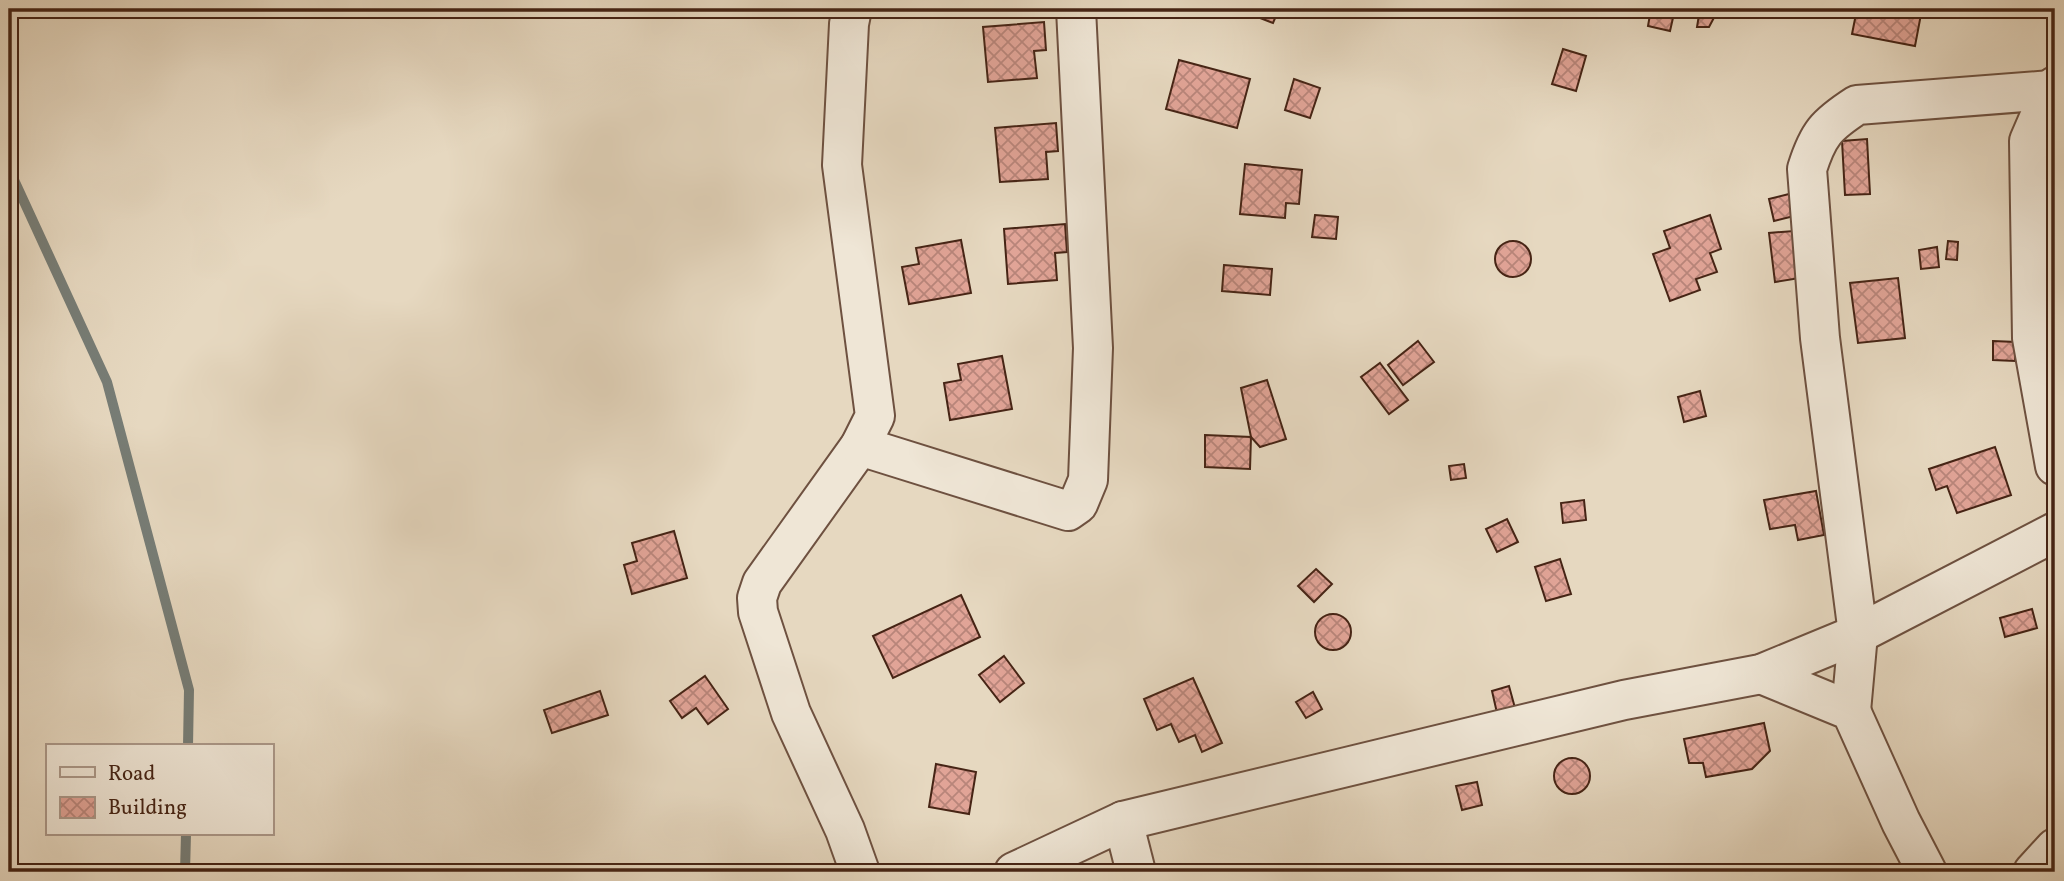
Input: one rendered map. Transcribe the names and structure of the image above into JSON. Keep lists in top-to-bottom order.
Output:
{
  "legend": ["Road", "Building"]
}
